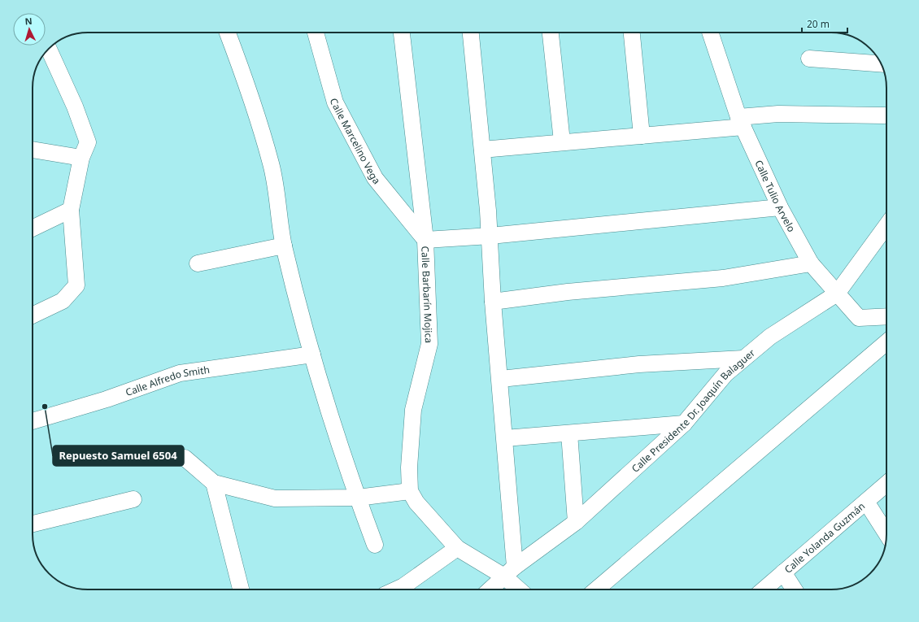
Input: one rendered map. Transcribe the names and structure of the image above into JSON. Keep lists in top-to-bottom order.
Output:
{
  "streets": {
    "street": [
      "Calle Marcelino Vega",
      "Calle Tulio Arvelo",
      "Calle Barbarín Mojica",
      "Calle Alfredo Smith",
      "Calle Presidente Dr. Joaquín Balaguer",
      "Calle Yolanda Guzmán"
    ]
  },
  "crossings": [
    ["Calle Marcelino Vega", "Calle Barbarín Mojica"],
    ["Calle Tulio Arvelo", "Calle Presidente Dr. Joaquín Balaguer"]
  ],
  "places": ["Repuesto Samuel 6504"],
  "scale_bar": "20 m",
  "north": "top"
}
